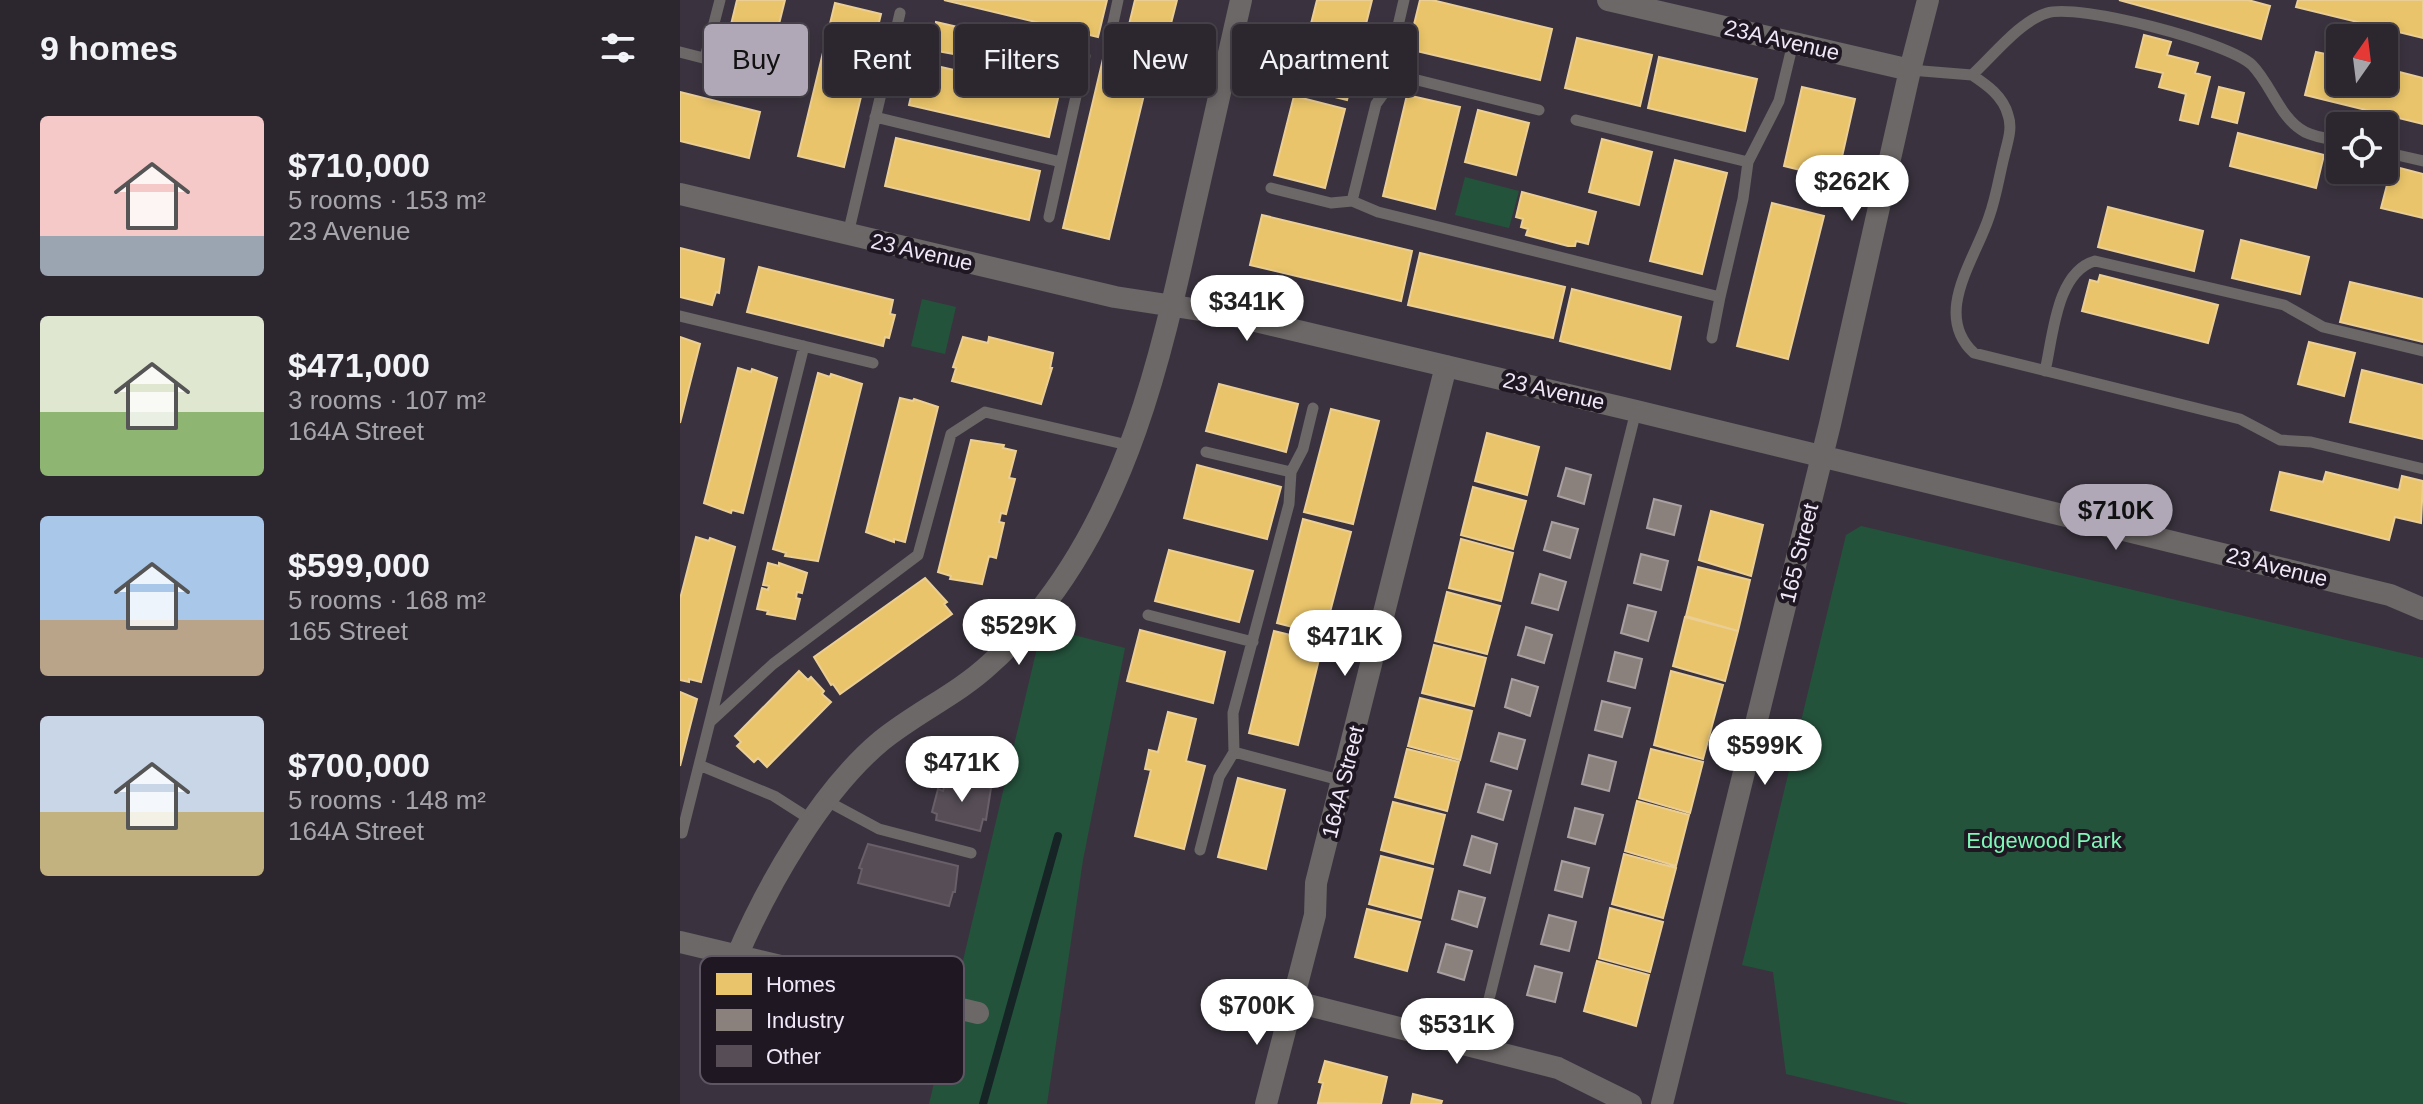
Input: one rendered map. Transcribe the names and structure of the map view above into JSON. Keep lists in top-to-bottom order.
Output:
{
  "streets": {
    "street": [
      "23A Avenue",
      "23 Avenue",
      "165 Street",
      "164A Street"
    ]
  },
  "crossings": [
    ["23A Avenue", "165 Street"],
    ["23 Avenue", "165 Street"],
    ["23 Avenue", "164A Street"]
  ],
  "parks": ["Edgewood Park"],
  "legend": ["Homes", "Industry", "Other"],
  "north": "top",
  "page": {
    "heading": "9 homes",
    "chip": [
      "Buy",
      "Rent",
      "Filters",
      "New",
      "Apartment"
    ],
    "list": [
      {
        "name": "$710,000",
        "note": "5 rooms · 153 m² · 23 Avenue"
      },
      {
        "name": "$471,000",
        "note": "3 rooms · 107 m² · 164A Street"
      },
      {
        "name": "$599,000",
        "note": "5 rooms · 168 m² · 165 Street"
      },
      {
        "name": "$700,000",
        "note": "5 rooms · 148 m² · 164A Street"
      }
    ],
    "price": [
      "$262K",
      "$341K",
      "$710K",
      "$529K",
      "$471K",
      "$599K",
      "$471K",
      "$700K",
      "$531K"
    ]
  }
}
